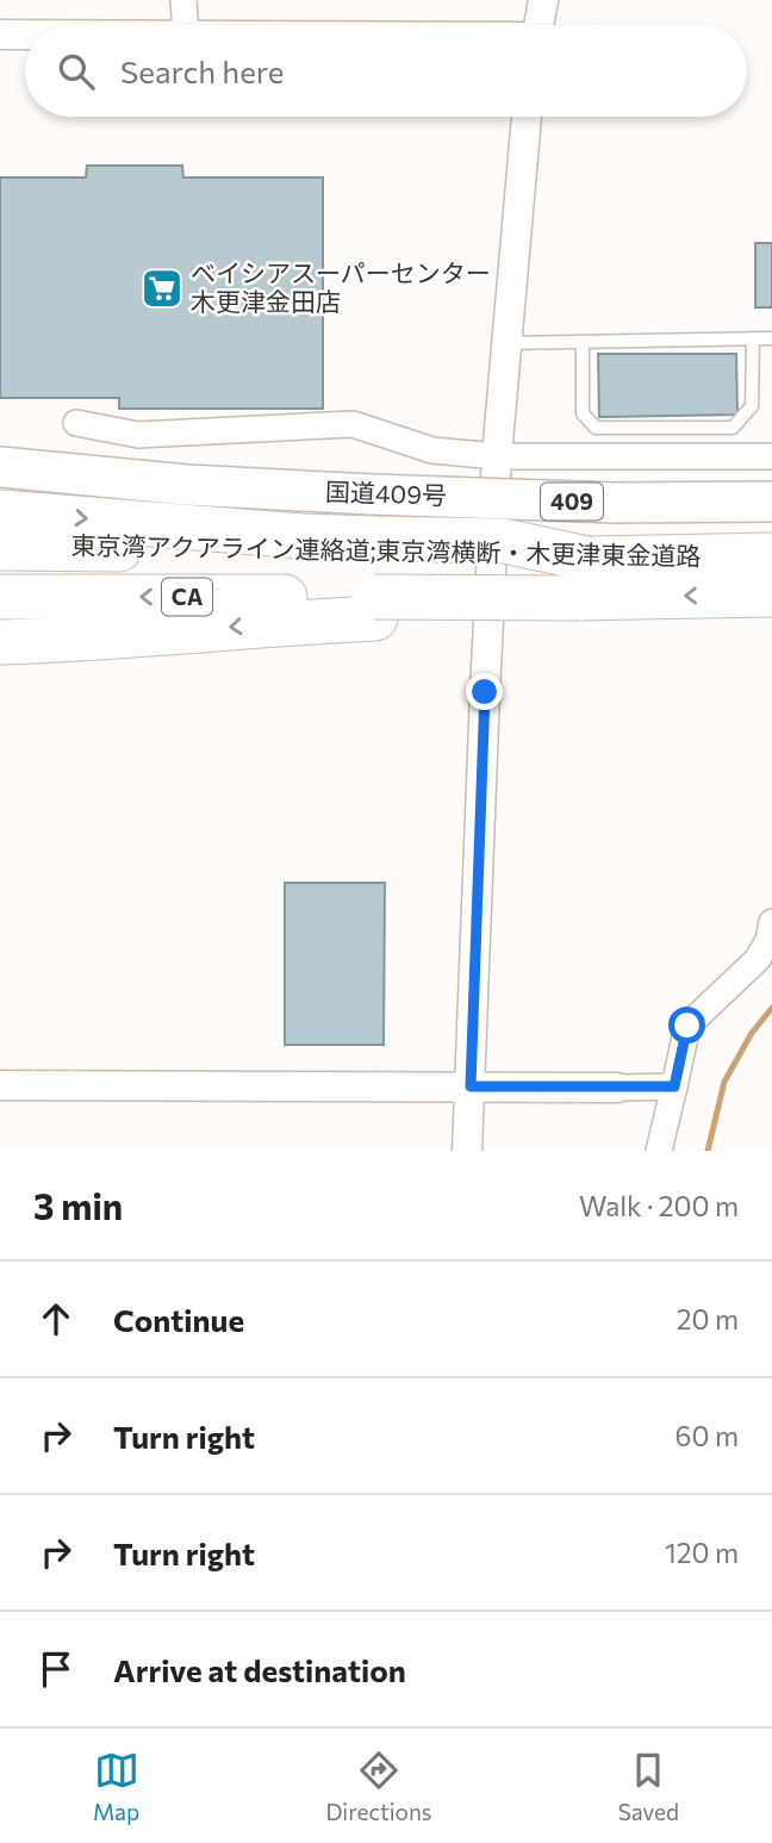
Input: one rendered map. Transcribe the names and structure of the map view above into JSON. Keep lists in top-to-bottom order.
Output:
{
  "streets": {
    "highway": [
      "国道409号",
      "409",
      "東京湾アクアライン連絡道;東京湾横断・木更津東金道路",
      "CA"
    ]
  },
  "places": {
    "supermarket": ["ベイシアスーパーセンター 木更津金田店"]
  },
  "page": {
    "search": "Search here",
    "heading": ["3 min", "Walk · 200 m"],
    "list": [
      ["Continue", "20 m"],
      ["Turn right", "60 m"],
      ["Turn right", "120 m"],
      "Arrive at destination"
    ],
    "nav": ["Map", "Directions", "Saved"]
  }
}
